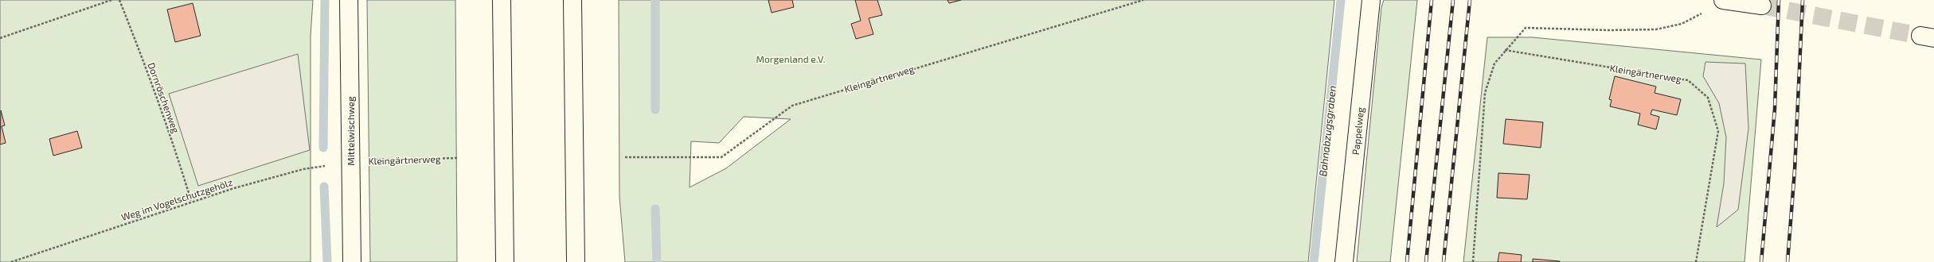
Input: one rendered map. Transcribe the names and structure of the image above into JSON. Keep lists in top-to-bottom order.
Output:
{
  "streets": {
    "main road": ["Mittelwischweg", "Pappelweg"],
    "path": ["Kleingärtnerweg", "Dornröschenweg", "Weg im Vogelschutzgehölz"]
  },
  "crossings": [
    ["Kleingärtnerweg", "Mittelwischweg"],
    ["Kleingärtnerweg", "Weg im Vogelschutzgehölz"],
    ["Dornröschenweg", "Weg im Vogelschutzgehölz"],
    ["Mittelwischweg", "Weg im Vogelschutzgehölz"]
  ],
  "water": ["Bahnabzugsgraben"],
  "parks": ["Morgenland e.V."]
}
